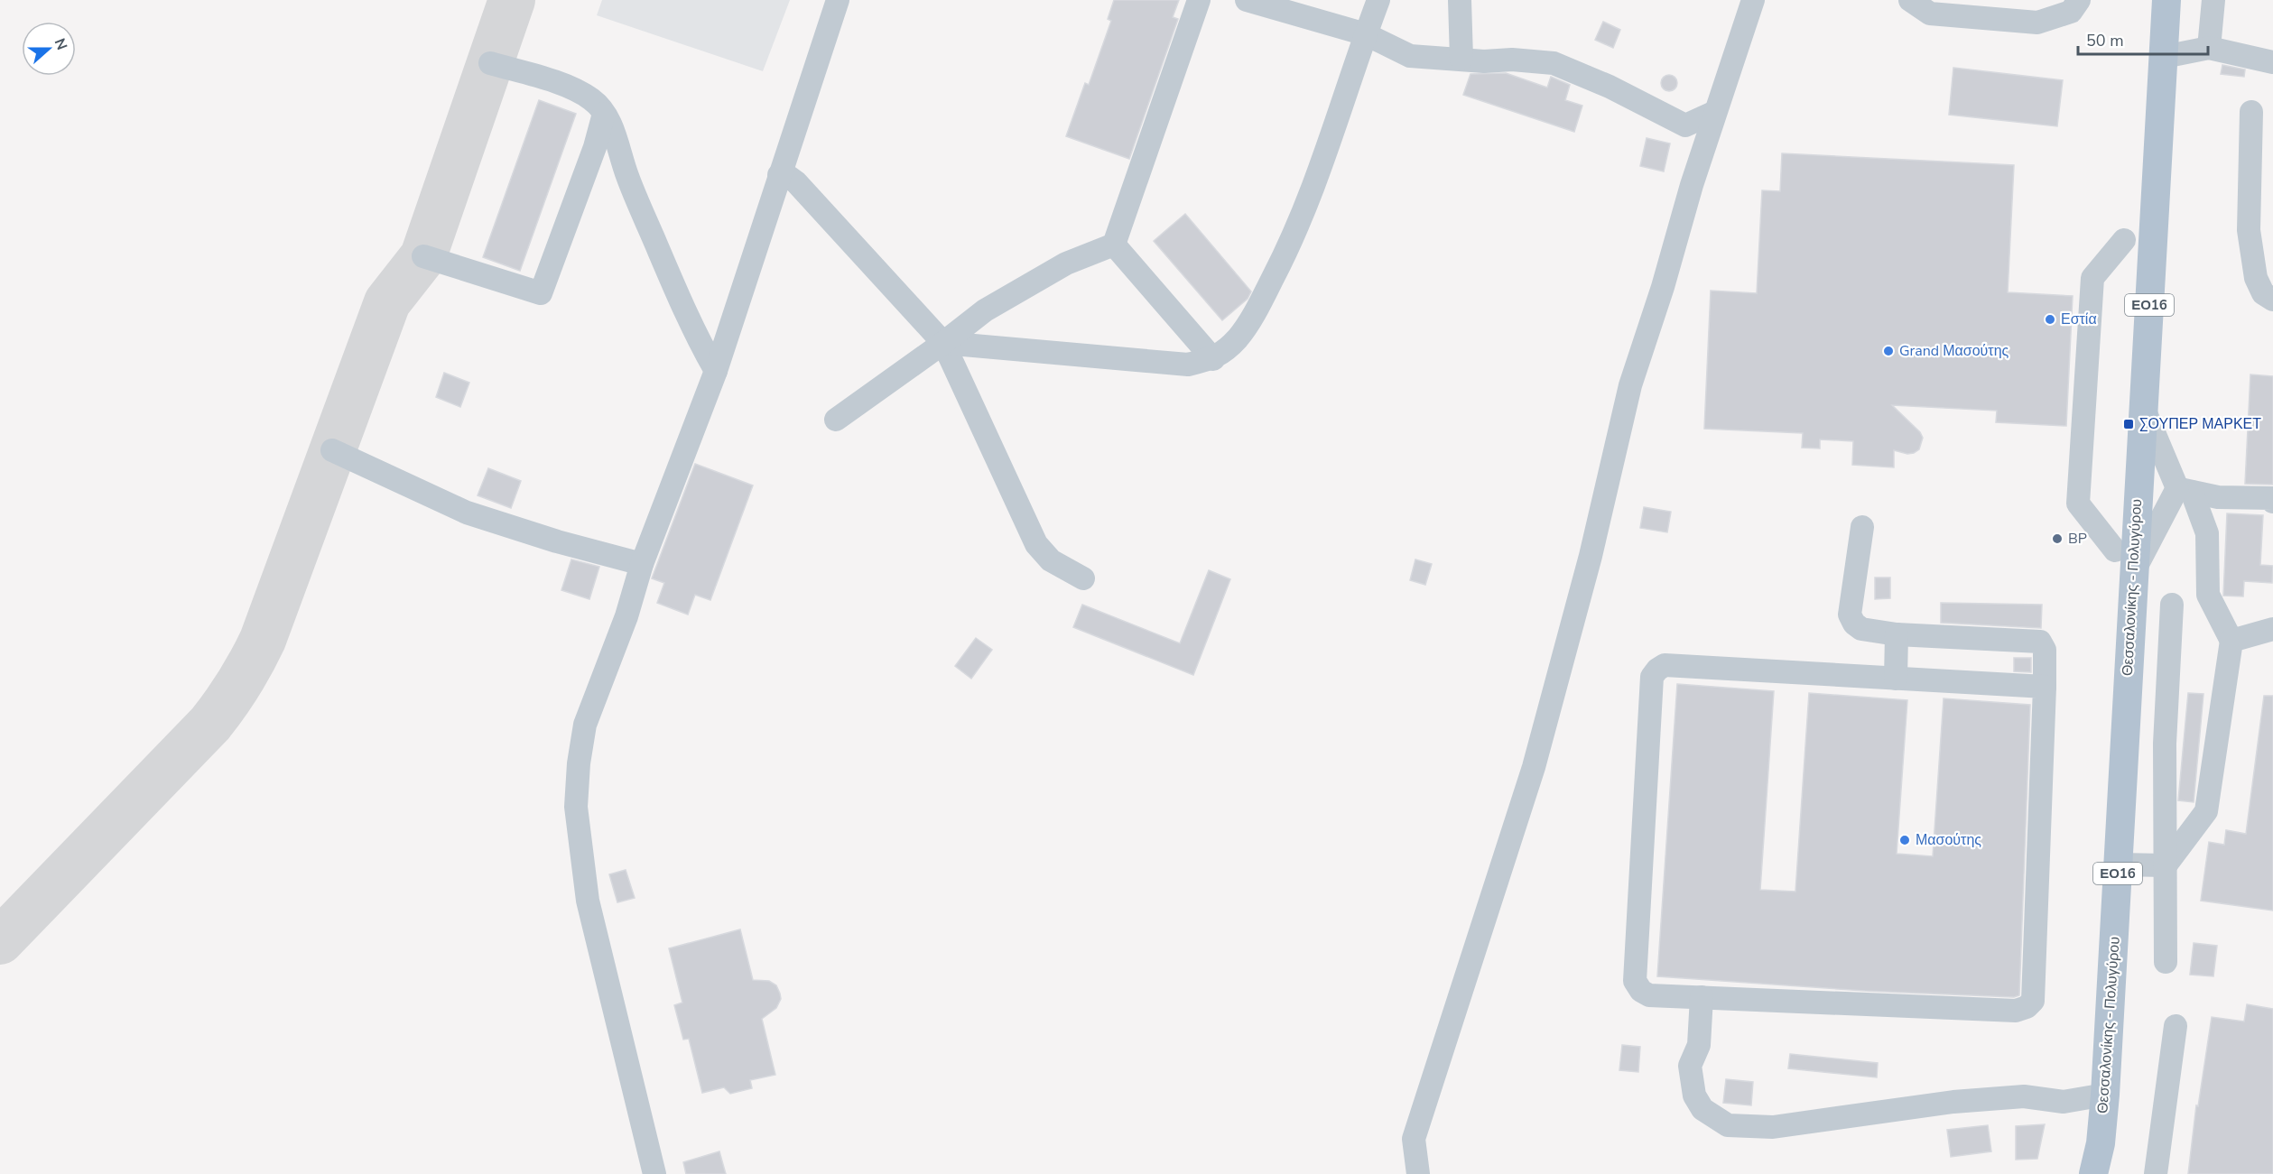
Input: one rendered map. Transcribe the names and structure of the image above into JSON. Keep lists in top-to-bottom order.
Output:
{
  "streets": {
    "main road": ["ΕΟ16", "Θεσσαλονίκης - Πολυγύρου"]
  },
  "places": {
    "other": [
      "Εστία",
      "Grand Μασούτης",
      "BP",
      "Μασούτης"
    ],
    "transit": ["ΣΟΥΠΕΡ ΜΑΡΚΕΤ"]
  },
  "scale_bar": "50 m",
  "north": "right"
}
